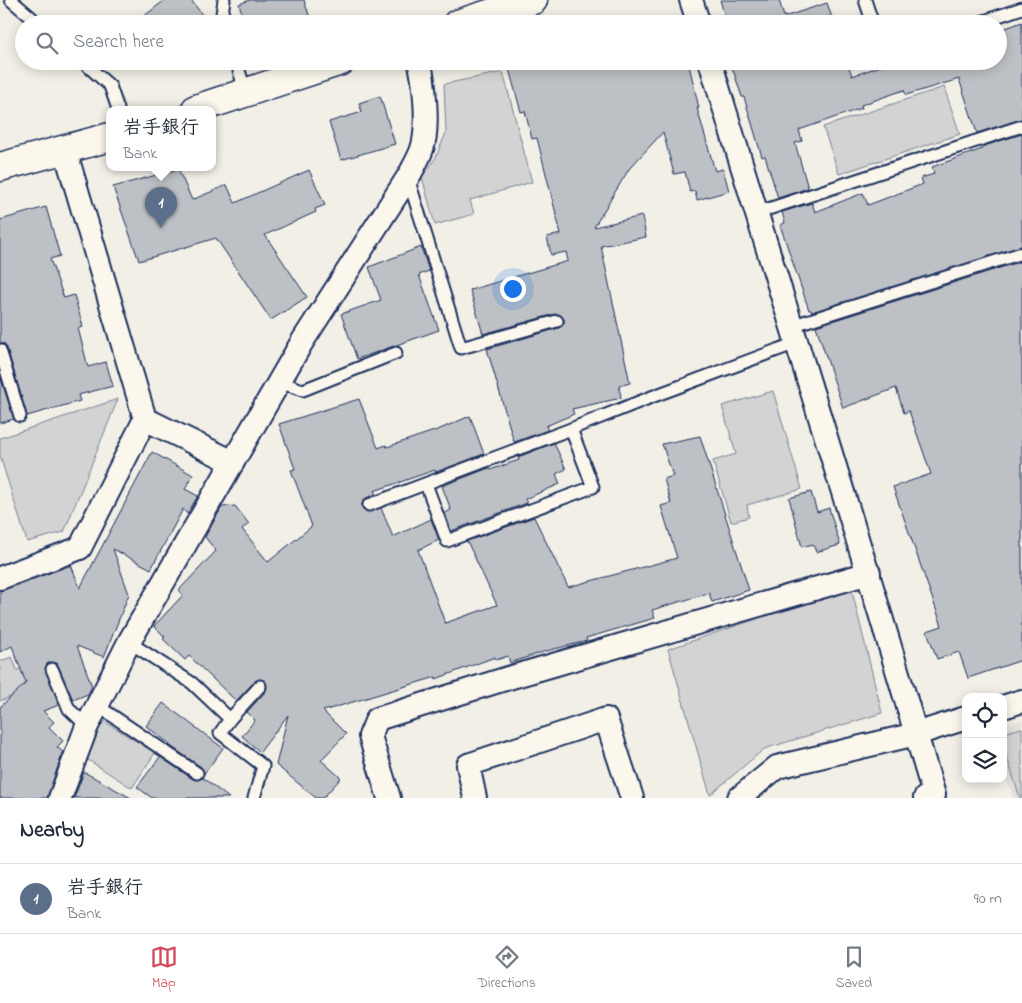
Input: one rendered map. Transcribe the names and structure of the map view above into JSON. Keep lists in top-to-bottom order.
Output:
{
  "page": {
    "search": "Search here",
    "popup": ["岩手銀行", "Bank"],
    "pins": "1",
    "heading": "Nearby",
    "list": [
      {
        "mark": "1",
        "name": "岩手銀行",
        "note": "Bank",
        "value": "90 m"
      }
    ],
    "nav": ["Map", "Directions", "Saved"]
  }
}
